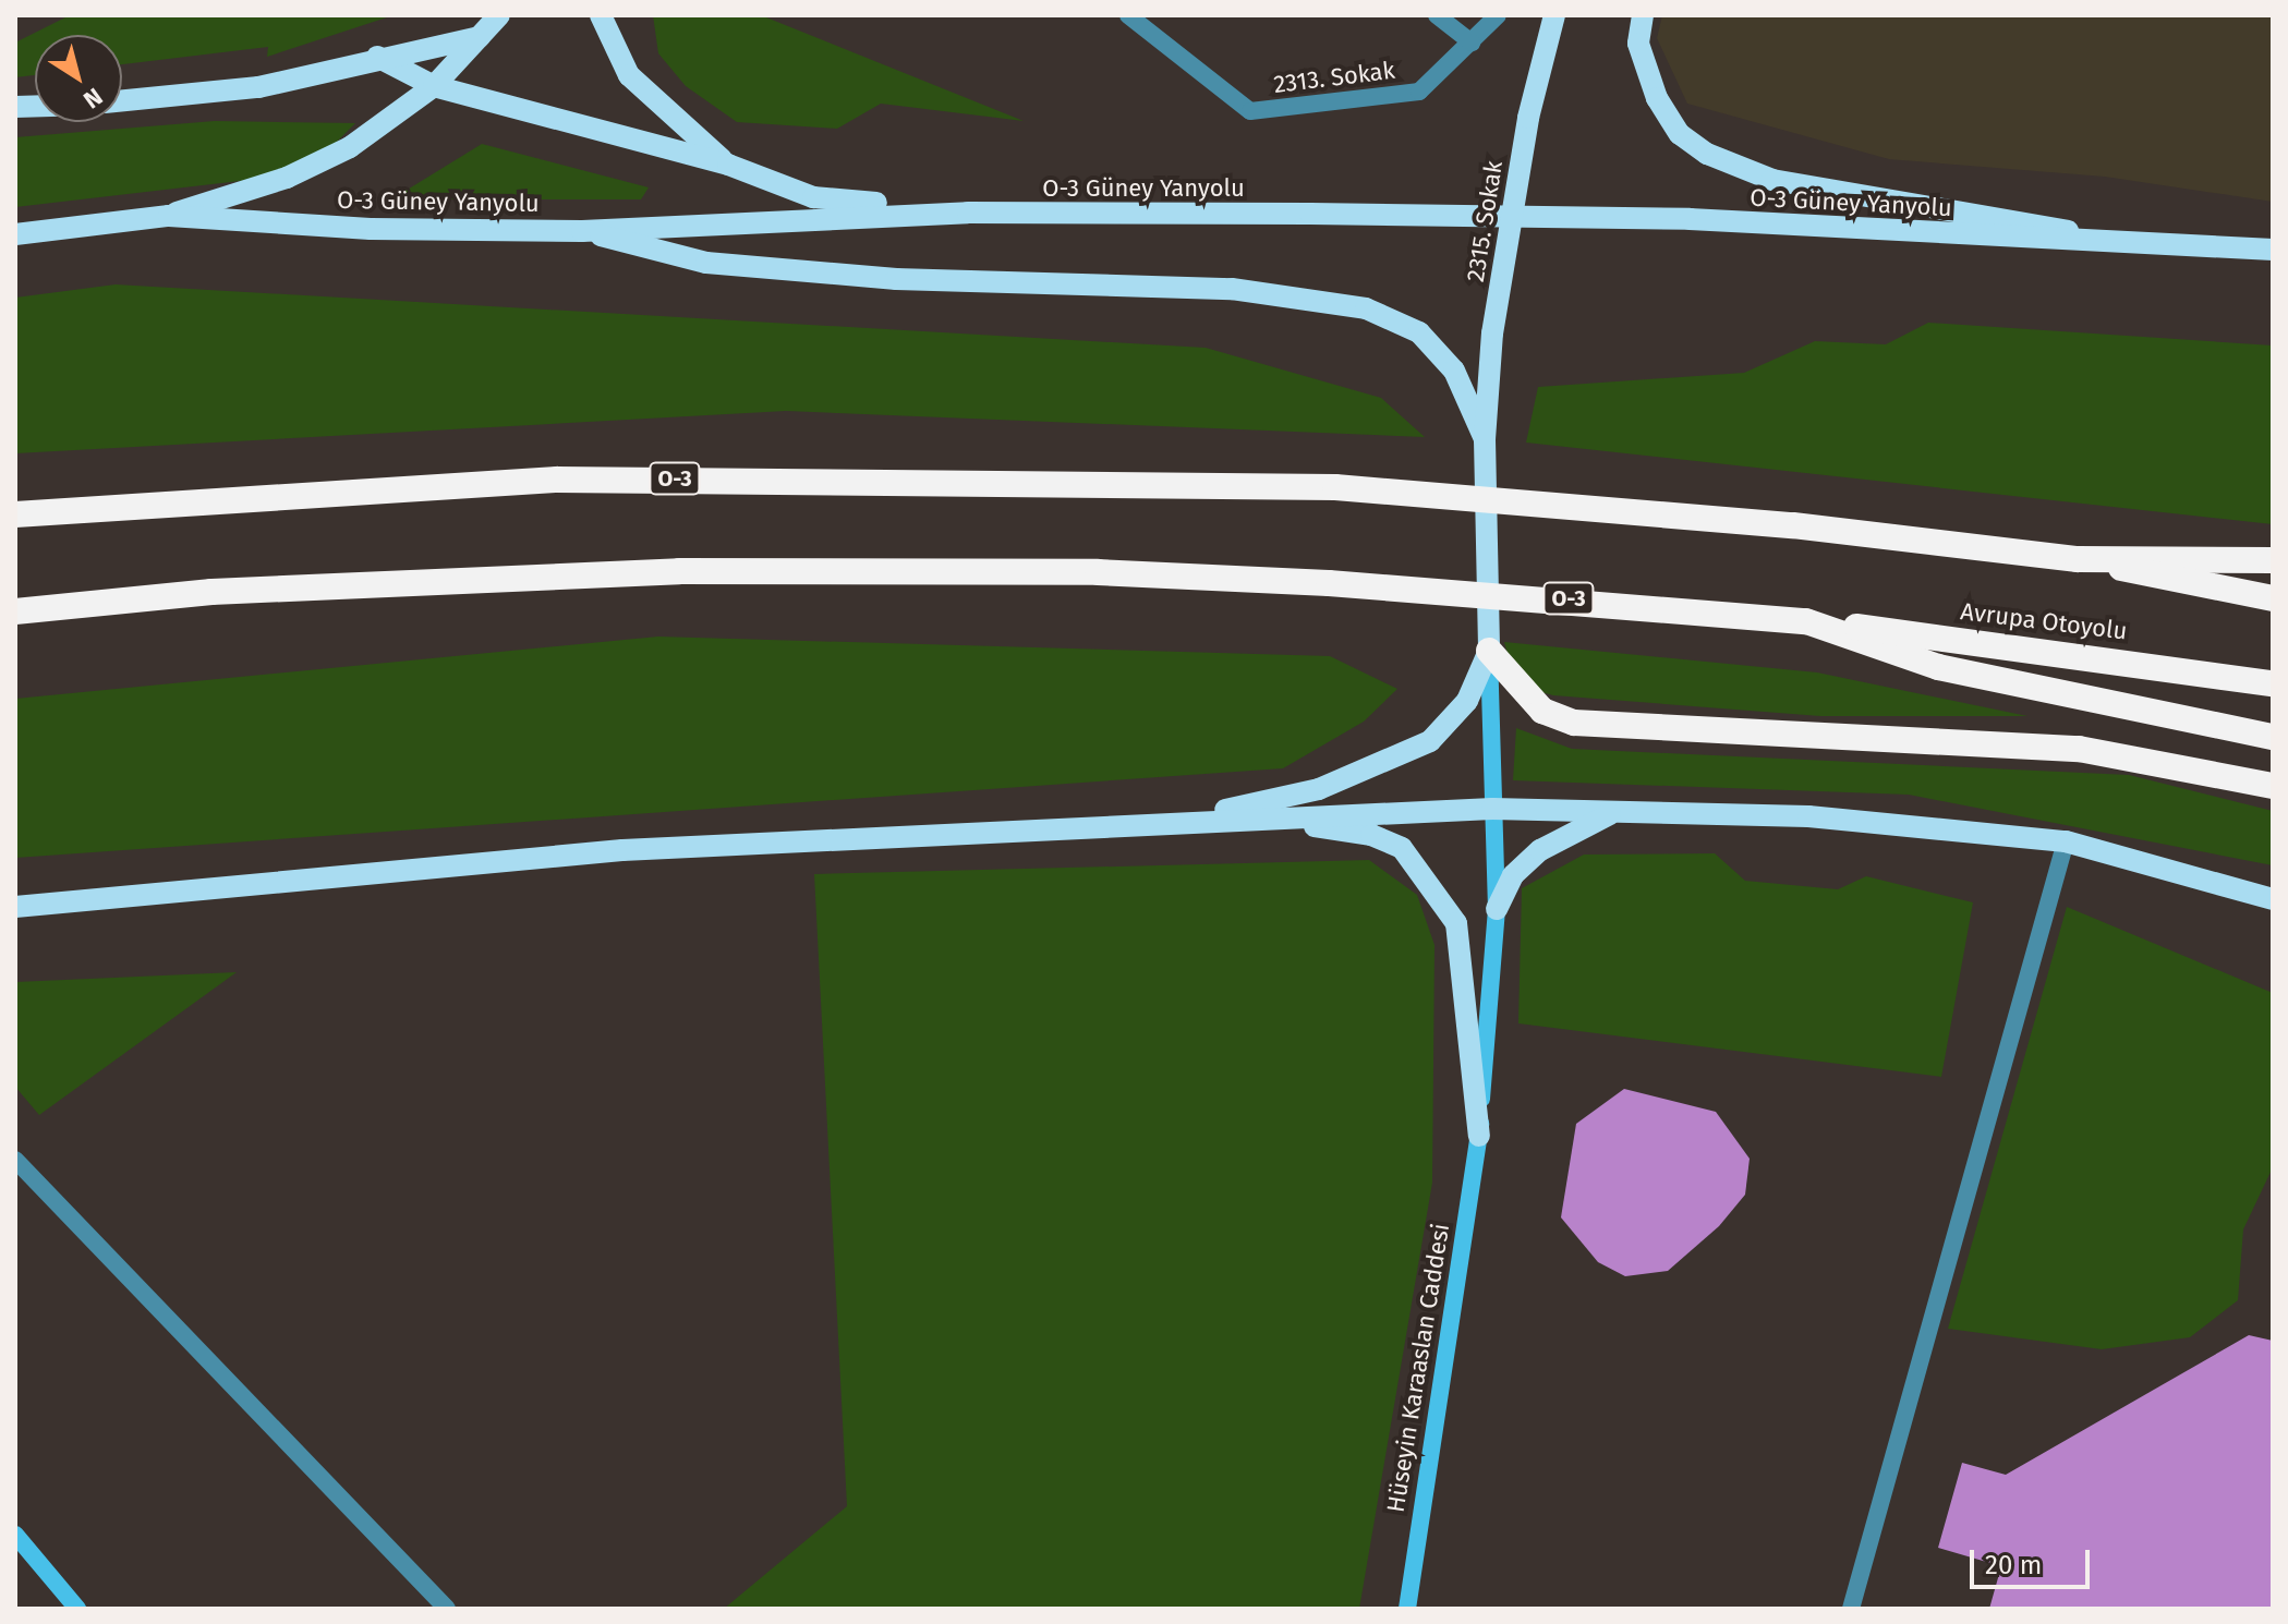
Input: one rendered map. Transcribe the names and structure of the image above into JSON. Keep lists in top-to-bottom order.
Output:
{
  "streets": {
    "highway": ["O-3", "Avrupa Otoyolu"],
    "main road": ["O-3 Güney Yanyolu", "2315. Sokak", "Hüseyin Karaaslan Caddesi"],
    "street": ["2313. Sokak"]
  },
  "crossings": [
    ["2315. Sokak", "Hüseyin Karaaslan Caddesi"],
    ["O-3", "Avrupa Otoyolu"]
  ],
  "scale_bar": "20 m",
  "north": "bottom right"
}
